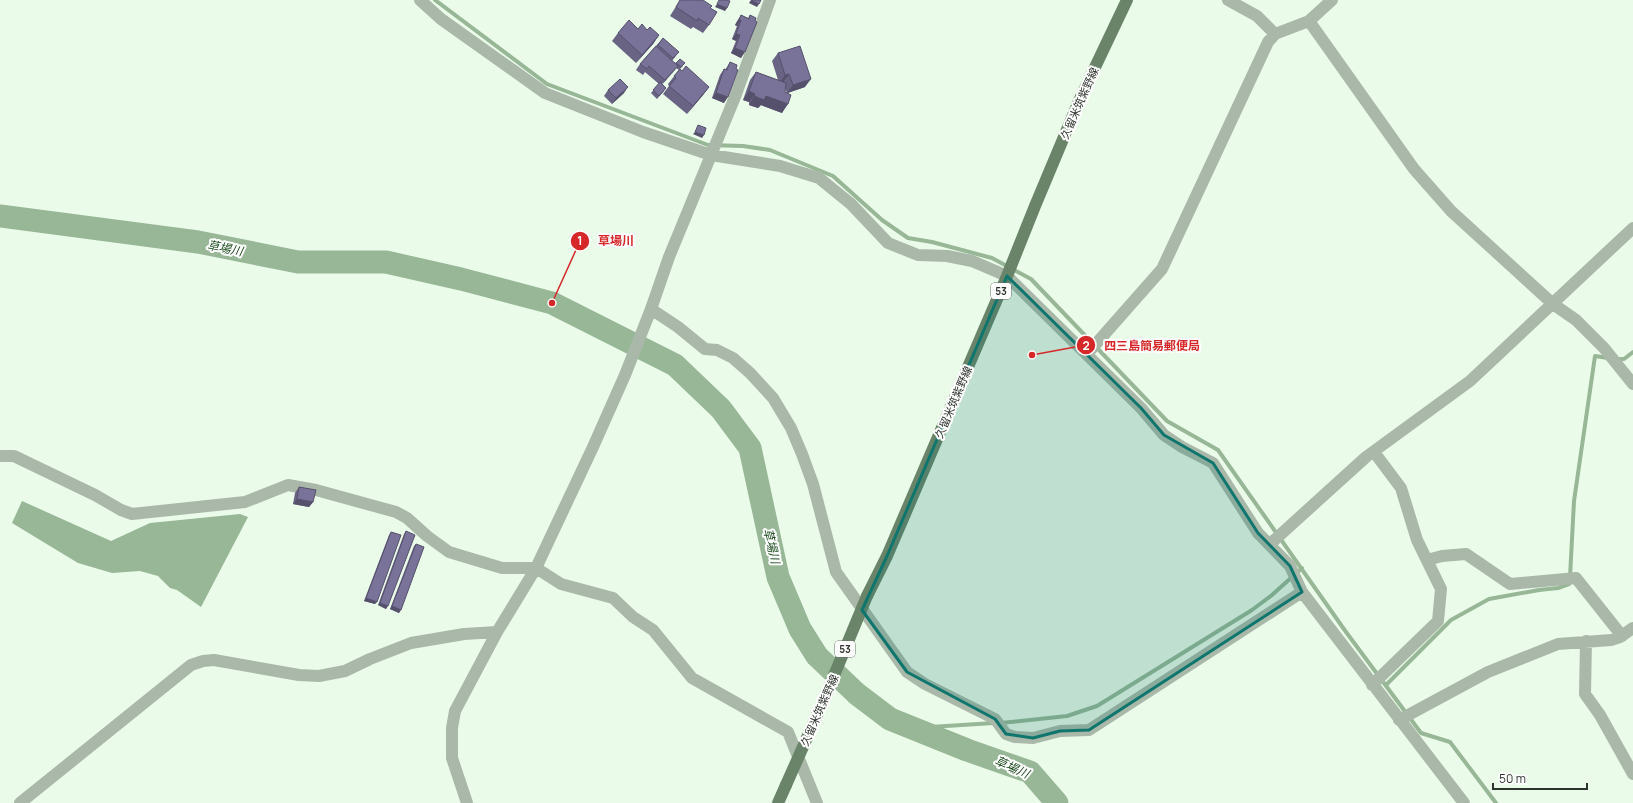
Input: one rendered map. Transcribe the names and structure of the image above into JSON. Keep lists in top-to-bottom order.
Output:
{
  "streets": {
    "main road": ["久留米筑紫野線", "53"]
  },
  "water": ["草場川"],
  "places": ["草場川", "四三島簡易郵便局"],
  "scale_bar": "50 m"
}
